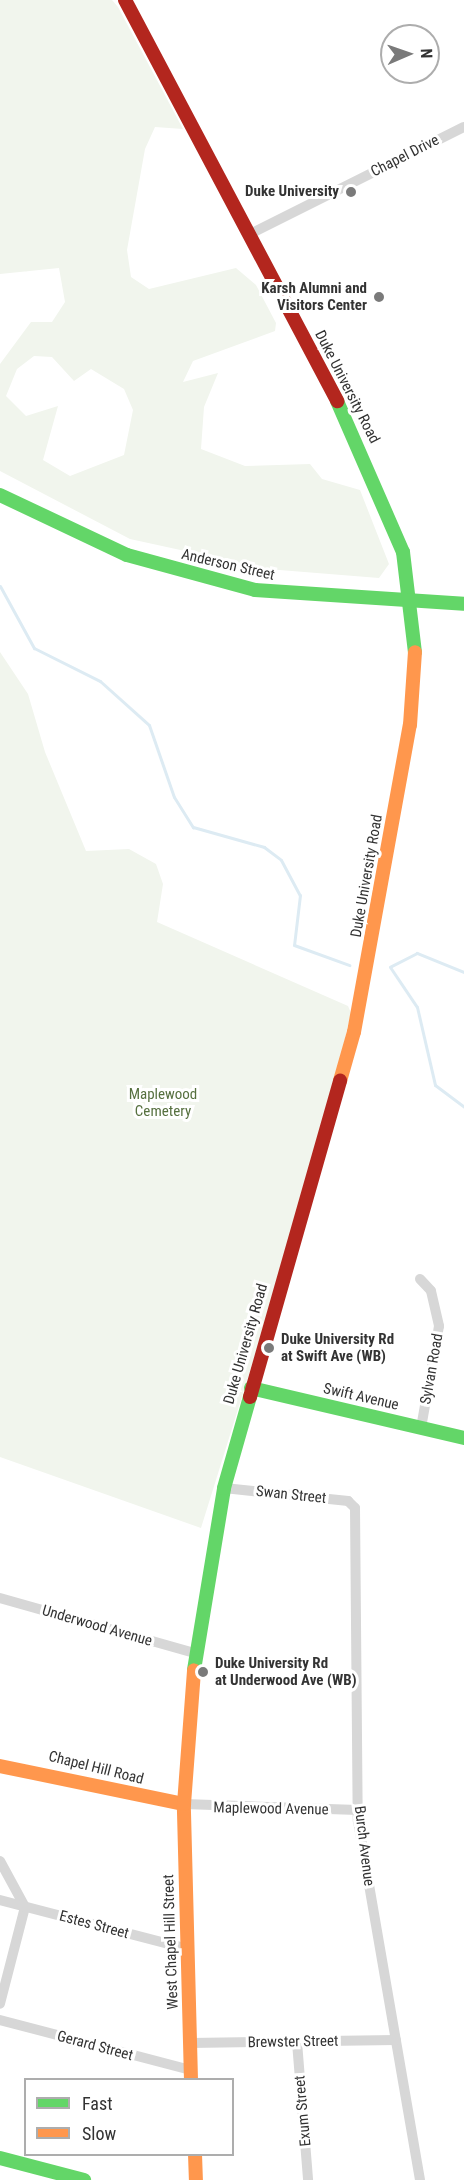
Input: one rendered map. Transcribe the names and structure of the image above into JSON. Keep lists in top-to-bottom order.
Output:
{
  "streets": {
    "main road": [
      "Duke University Road",
      "Anderson Street",
      "Swift Avenue",
      "Chapel Hill Road",
      "West Chapel Hill Street"
    ],
    "street": [
      "Chapel Drive",
      "Sylvan Road",
      "Swan Street",
      "Underwood Avenue",
      "Maplewood Avenue",
      "Burch Avenue",
      "Estes Street",
      "Brewster Street",
      "Gerard Street",
      "Exum Street"
    ]
  },
  "crossings": [
    ["Chapel Drive", "Duke University Road"],
    ["Duke University Road", "Anderson Street"],
    ["Duke University Road", "Swift Avenue"],
    ["Duke University Road", "Swan Street"],
    ["Duke University Road", "Underwood Avenue"],
    ["Duke University Road", "Chapel Hill Road"],
    ["Duke University Road", "Maplewood Avenue"],
    ["Duke University Road", "West Chapel Hill Street"],
    ["Sylvan Road", "Swift Avenue"],
    ["Swan Street", "Burch Avenue"],
    ["Chapel Hill Road", "Maplewood Avenue"],
    ["Chapel Hill Road", "West Chapel Hill Street"],
    ["Maplewood Avenue", "Burch Avenue"],
    ["Maplewood Avenue", "West Chapel Hill Street"],
    ["Burch Avenue", "Brewster Street"],
    ["Estes Street", "West Chapel Hill Street"],
    ["West Chapel Hill Street", "Brewster Street"],
    ["West Chapel Hill Street", "Gerard Street"],
    ["Brewster Street", "Exum Street"]
  ],
  "parks": ["Maplewood Cemetery"],
  "places": [
    "Duke University",
    "Karsh Alumni and Visitors Center",
    "Duke University Rd at Swift Ave (WB)",
    "Duke University Rd at Underwood Ave (WB)"
  ],
  "legend": ["Fast", "Slow"],
  "north": "right"
}
